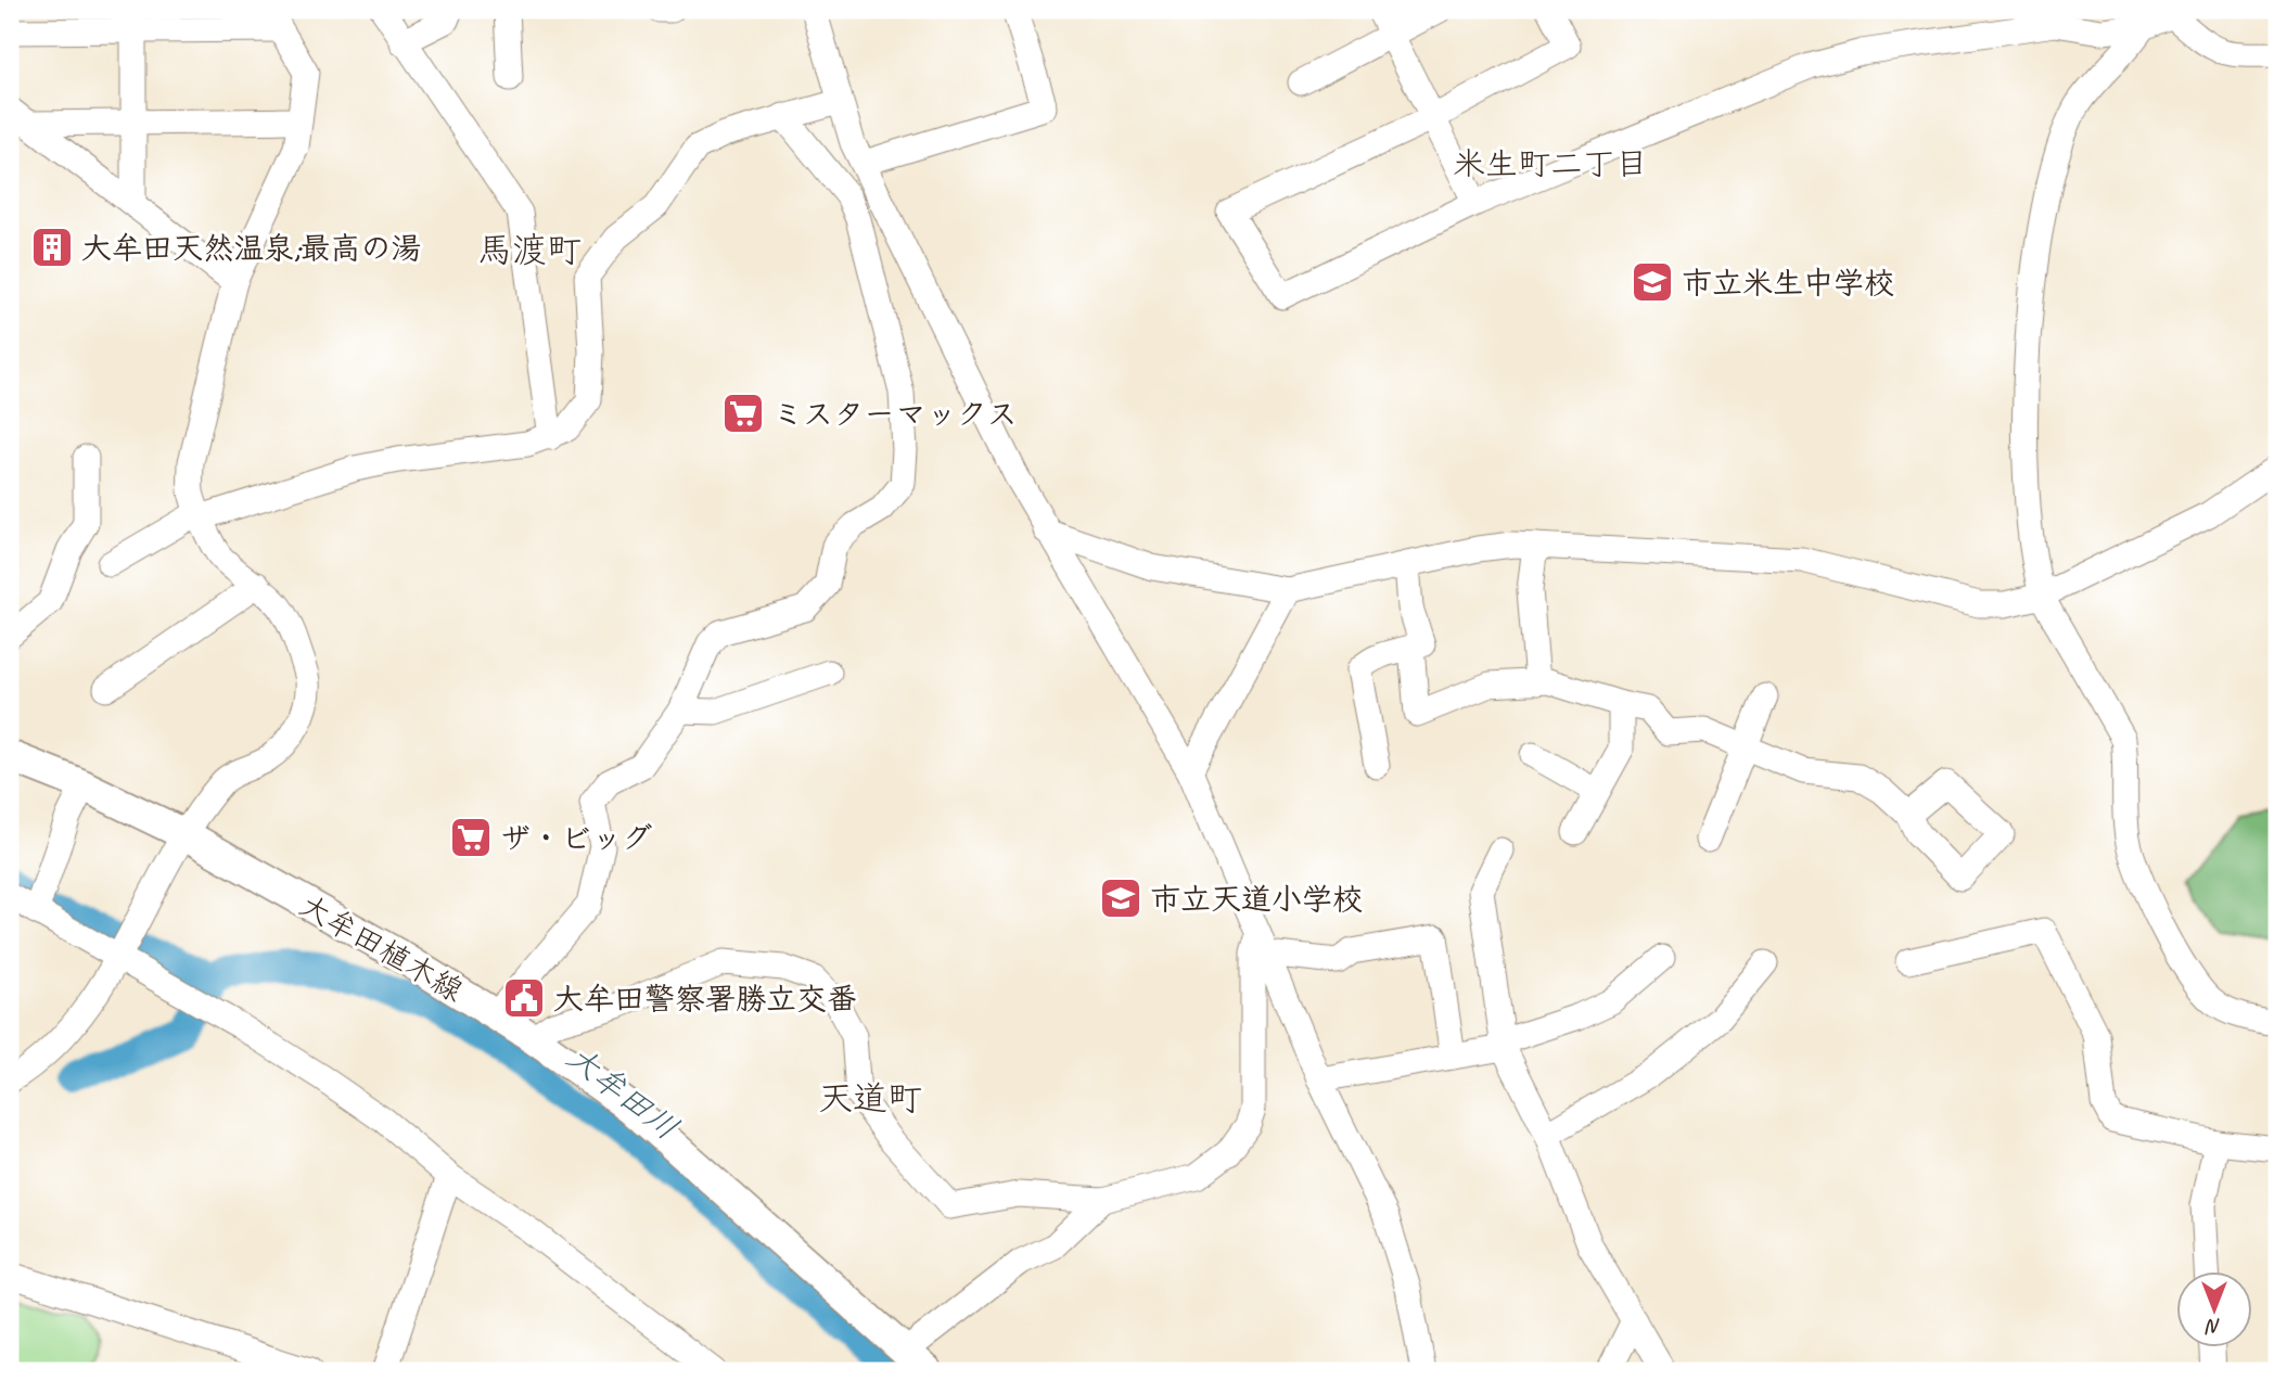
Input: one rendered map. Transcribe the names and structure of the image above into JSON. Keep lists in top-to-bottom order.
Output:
{
  "streets": {
    "main road": ["大牟田植木線"]
  },
  "districts": ["米生町二丁目", "馬渡町", "天道町"],
  "water": ["大牟田川"],
  "places": {
    "building": ["大牟田天然温泉;最高の湯"],
    "school or university": ["市立米生中学校", "市立天道小学校"],
    "supermarket": ["ミスターマックス", "ザ・ビッグ"],
    "public building": ["大牟田警察署勝立交番"]
  },
  "north": "bottom"
}
